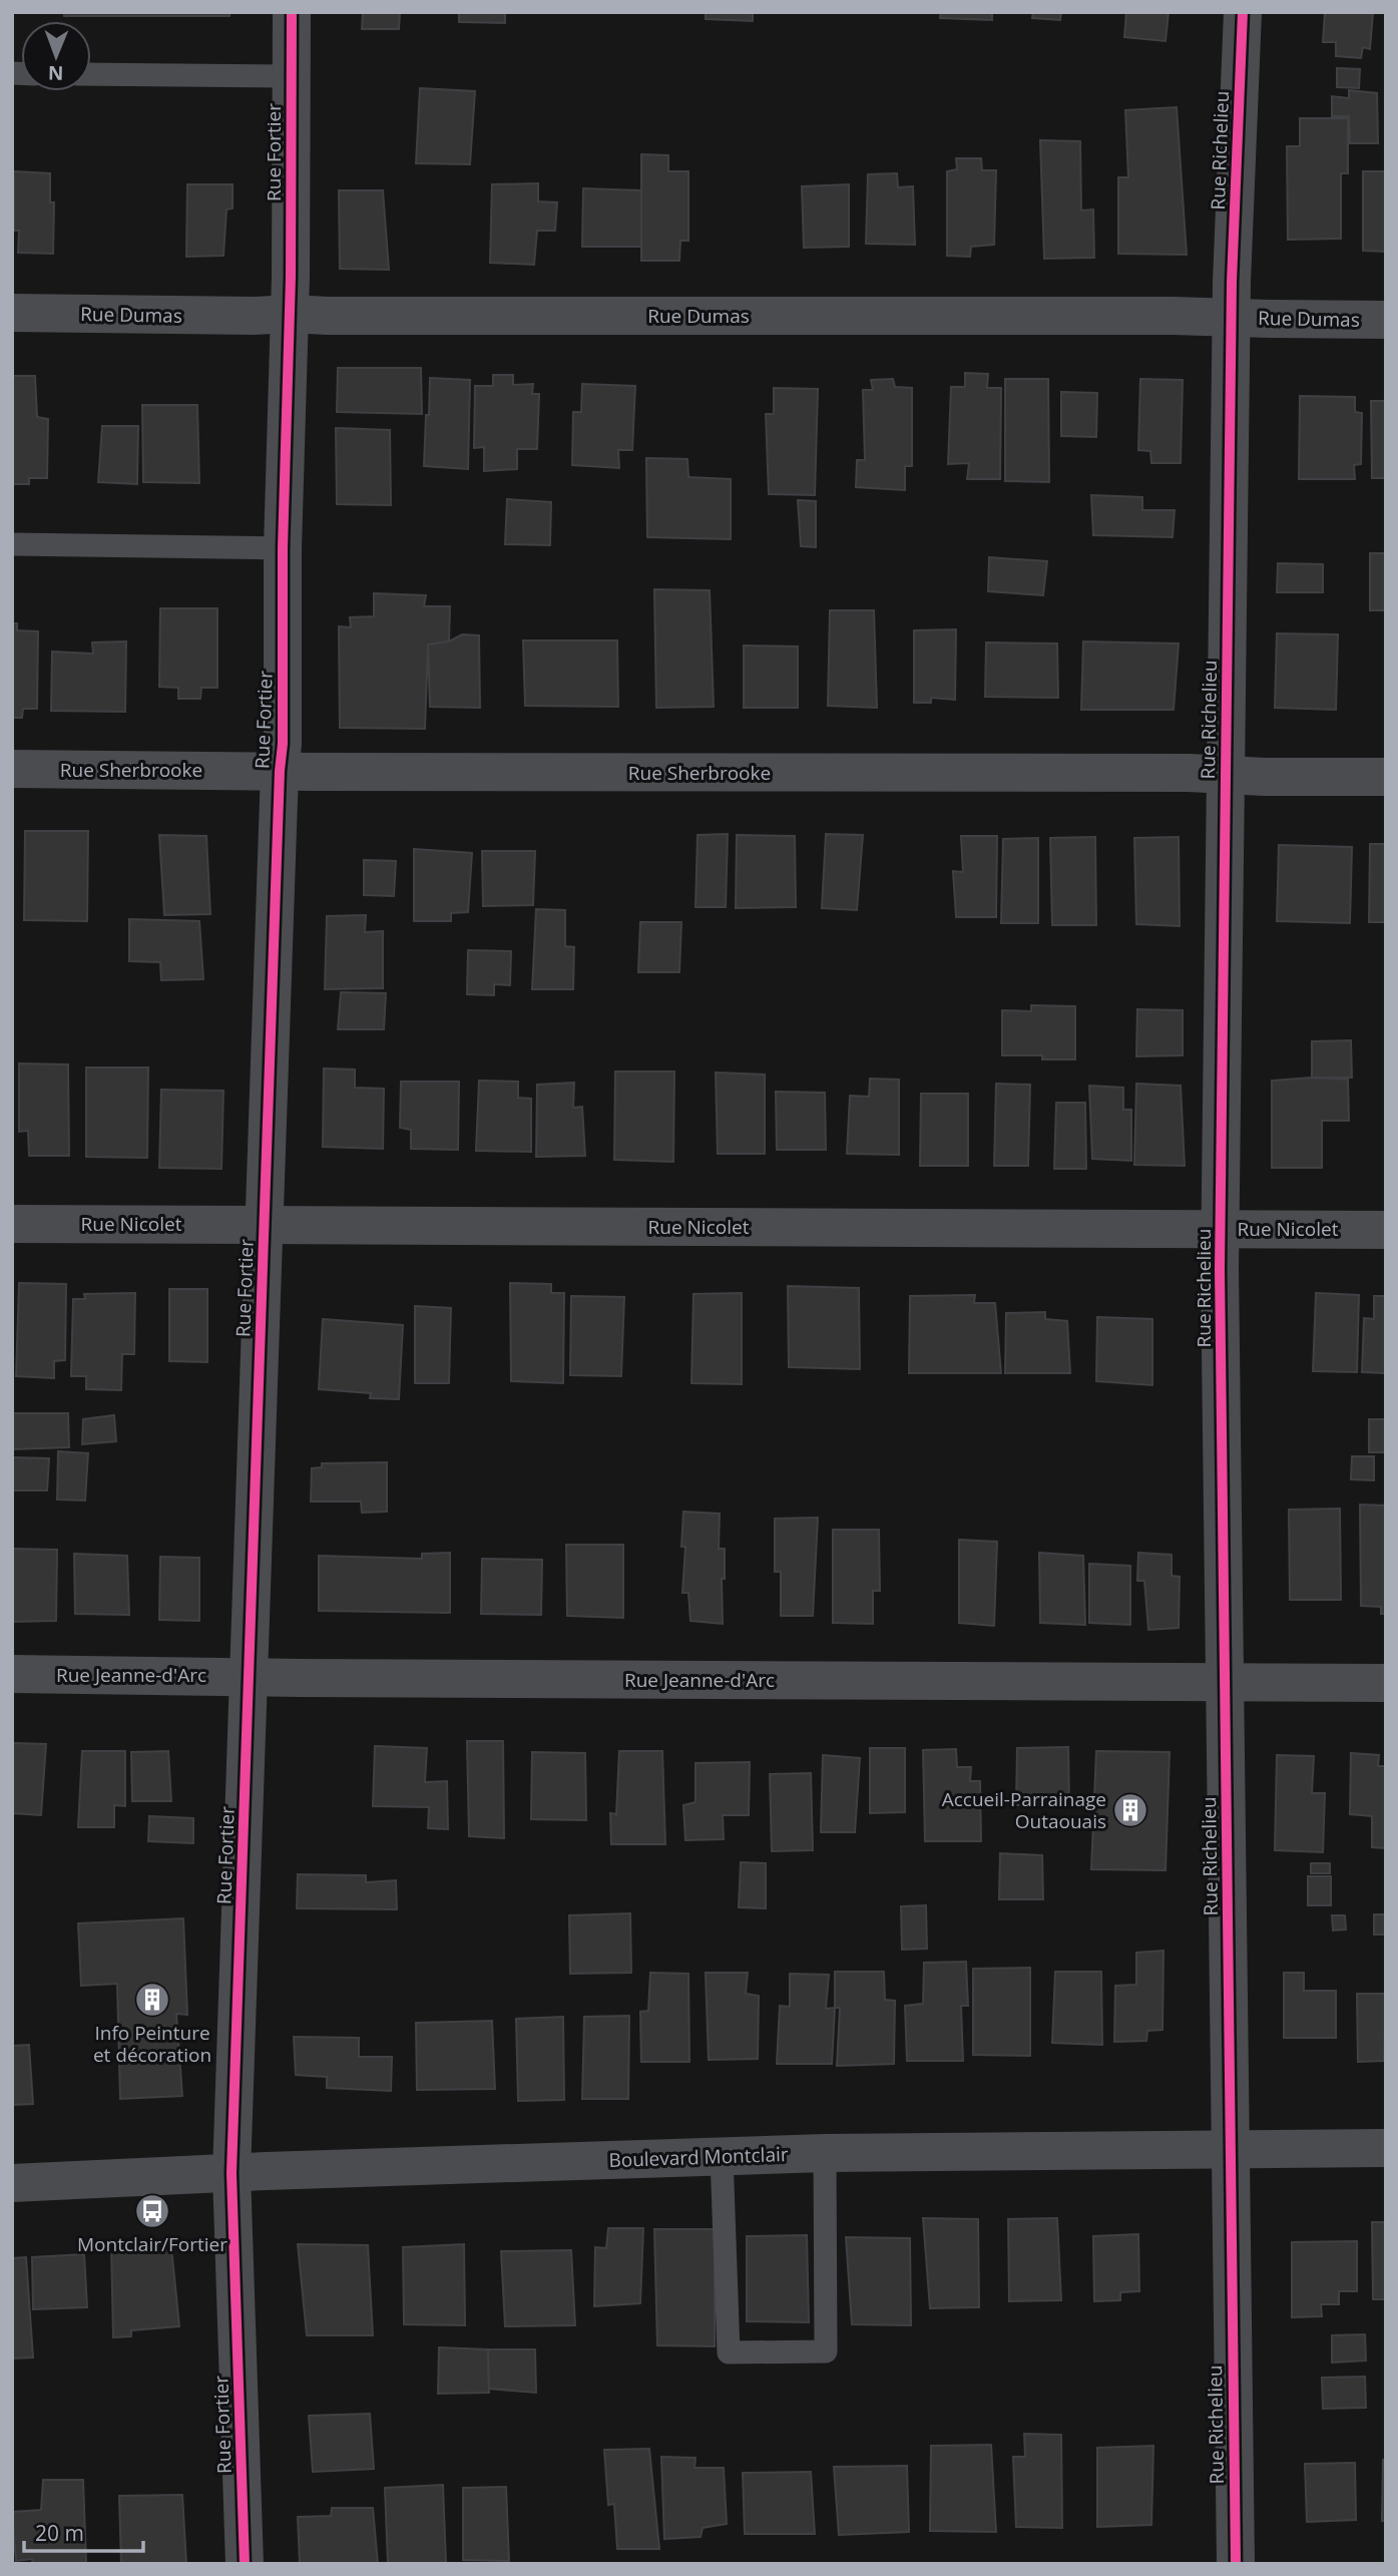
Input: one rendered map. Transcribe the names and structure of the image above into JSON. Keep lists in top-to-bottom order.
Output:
{
  "streets": {
    "street": [
      "Rue Richelieu",
      "Rue Fortier",
      "Rue Dumas",
      "Rue Sherbrooke",
      "Rue Nicolet",
      "Rue Jeanne-d'Arc",
      "Boulevard Montclair"
    ]
  },
  "crossings": [
    ["Rue Richelieu", "Rue Dumas"],
    ["Rue Richelieu", "Rue Sherbrooke"],
    ["Rue Richelieu", "Rue Nicolet"],
    ["Rue Richelieu", "Rue Jeanne-d'Arc"],
    ["Rue Richelieu", "Boulevard Montclair"],
    ["Rue Fortier", "Rue Dumas"],
    ["Rue Fortier", "Rue Sherbrooke"],
    ["Rue Fortier", "Rue Nicolet"],
    ["Rue Fortier", "Rue Jeanne-d'Arc"],
    ["Rue Fortier", "Boulevard Montclair"]
  ],
  "places": {
    "building": ["Accueil-Parrainage Outaouais", "Info Peinture et décoration"],
    "bus stop": ["Montclair/Fortier"]
  },
  "scale_bar": "20 m",
  "north": "bottom"
}
